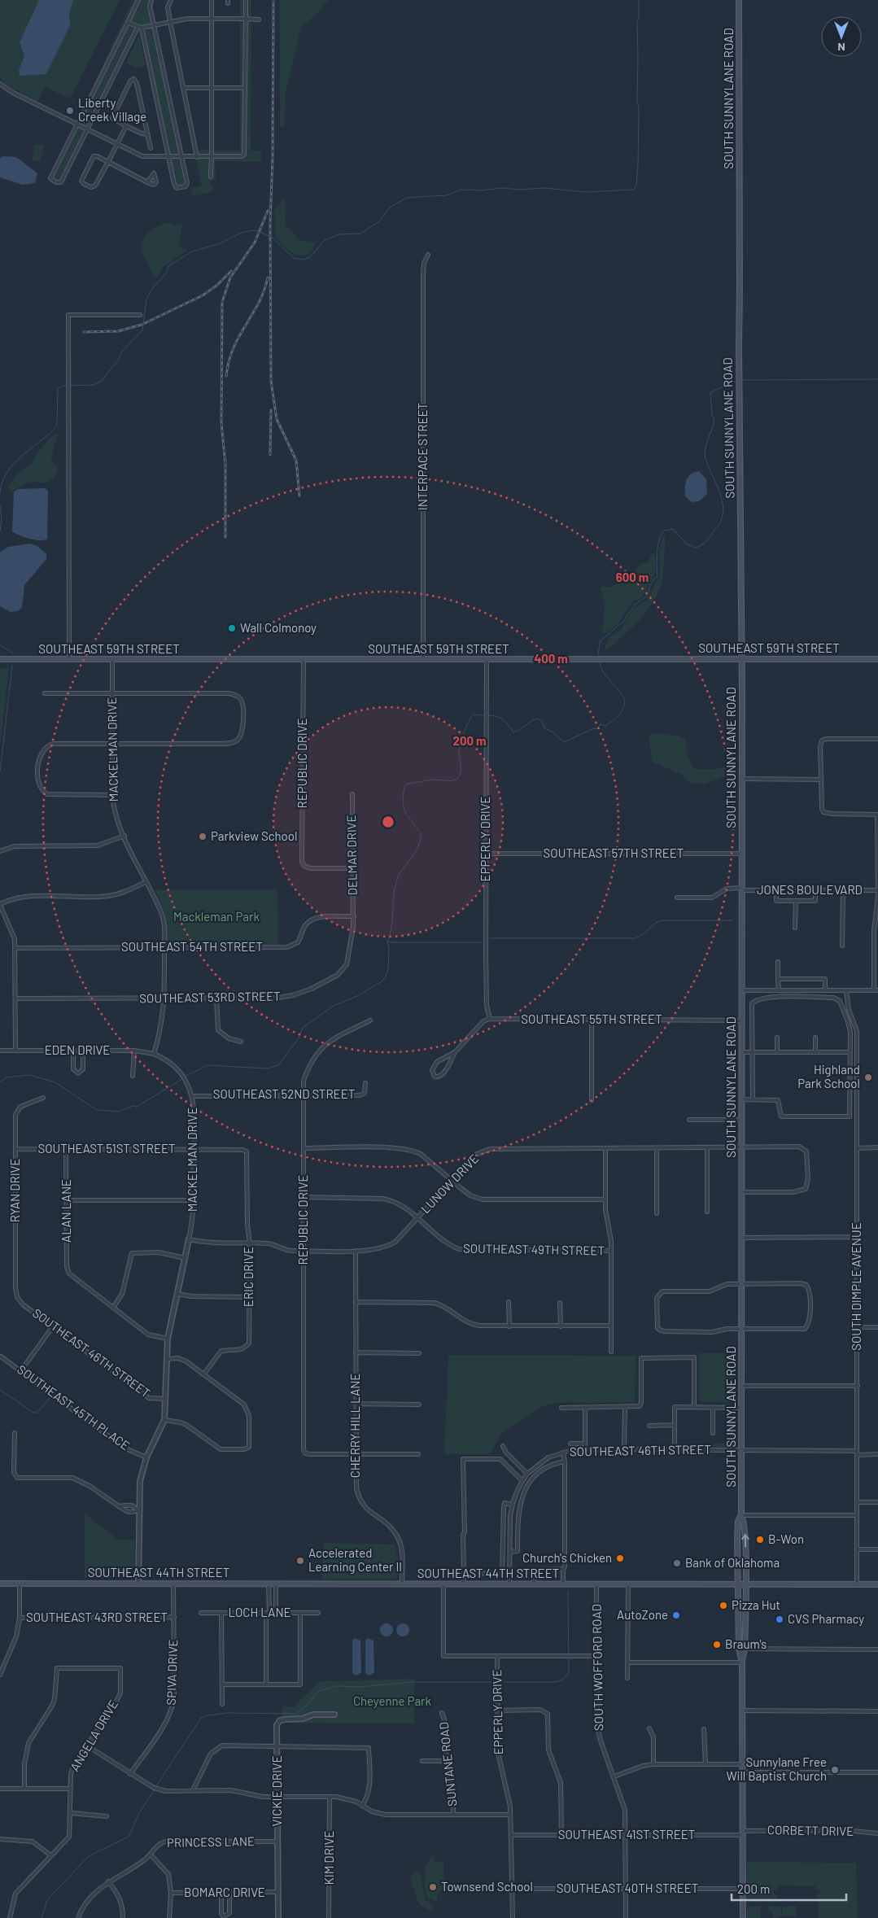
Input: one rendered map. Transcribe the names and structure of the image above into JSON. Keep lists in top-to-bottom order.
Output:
{
  "streets": {
    "main road": ["SOUTH SUNNYLANE ROAD", "SOUTHEAST 59TH STREET", "SOUTHEAST 44TH STREET"],
    "street": [
      "INTERPACE STREET",
      "MACKELMAN DRIVE",
      "REPUBLIC DRIVE",
      "EPPERLY DRIVE",
      "SOUTHEAST 57TH STREET",
      "DELMAR DRIVE",
      "JONES BOULEVARD",
      "SOUTHEAST 54TH STREET",
      "SOUTHEAST 53RD STREET",
      "SOUTHEAST 55TH STREET",
      "EDEN DRIVE",
      "SOUTHEAST 52ND STREET",
      "SOUTHEAST 51ST STREET",
      "LUNOW DRIVE",
      "RYAN DRIVE",
      "ALAN LANE",
      "SOUTHEAST 49TH STREET",
      "ERIC DRIVE",
      "SOUTH DIMPLE AVENUE",
      "SOUTHEAST 46TH STREET",
      "SOUTHEAST 45TH PLACE",
      "CHERRY HILL LANE",
      "LOCH LANE",
      "SOUTHEAST 43RD STREET",
      "SOUTH WOFFORD ROAD",
      "SPIVA DRIVE",
      "ANGELA DRIVE",
      "SUNTANE ROAD",
      "VICKIE DRIVE",
      "CORBETT DRIVE",
      "SOUTHEAST 41ST STREET",
      "PRINCESS LANE",
      "KIM DRIVE",
      "SOUTHEAST 40TH STREET",
      "BOMARC DRIVE"
    ]
  },
  "crossings": [
    ["SOUTH SUNNYLANE ROAD", "SOUTHEAST 59TH STREET"],
    ["SOUTH SUNNYLANE ROAD", "SOUTHEAST 57TH STREET"],
    ["SOUTH SUNNYLANE ROAD", "JONES BOULEVARD"],
    ["SOUTH SUNNYLANE ROAD", "SOUTHEAST 55TH STREET"],
    ["SOUTH SUNNYLANE ROAD", "LUNOW DRIVE"],
    ["SOUTH SUNNYLANE ROAD", "SOUTHEAST 46TH STREET"],
    ["SOUTH SUNNYLANE ROAD", "SOUTHEAST 44TH STREET"],
    ["SOUTH SUNNYLANE ROAD", "CORBETT DRIVE"],
    ["SOUTH SUNNYLANE ROAD", "SOUTHEAST 41ST STREET"],
    ["SOUTH SUNNYLANE ROAD", "SOUTHEAST 40TH STREET"],
    ["INTERPACE STREET", "SOUTHEAST 59TH STREET"],
    ["SOUTHEAST 59TH STREET", "MACKELMAN DRIVE"],
    ["SOUTHEAST 59TH STREET", "REPUBLIC DRIVE"],
    ["SOUTHEAST 59TH STREET", "EPPERLY DRIVE"],
    ["MACKELMAN DRIVE", "SOUTHEAST 54TH STREET"],
    ["MACKELMAN DRIVE", "SOUTHEAST 53RD STREET"],
    ["MACKELMAN DRIVE", "EDEN DRIVE"],
    ["MACKELMAN DRIVE", "SOUTHEAST 52ND STREET"],
    ["MACKELMAN DRIVE", "SOUTHEAST 51ST STREET"],
    ["MACKELMAN DRIVE", "LUNOW DRIVE"],
    ["MACKELMAN DRIVE", "SOUTHEAST 46TH STREET"],
    ["MACKELMAN DRIVE", "SOUTHEAST 45TH PLACE"],
    ["MACKELMAN DRIVE", "SOUTHEAST 44TH STREET"],
    ["REPUBLIC DRIVE", "DELMAR DRIVE"],
    ["REPUBLIC DRIVE", "SOUTHEAST 52ND STREET"],
    ["REPUBLIC DRIVE", "LUNOW DRIVE"],
    ["REPUBLIC DRIVE", "SOUTHEAST 49TH STREET"],
    ["REPUBLIC DRIVE", "CHERRY HILL LANE"],
    ["EPPERLY DRIVE", "SOUTHEAST 57TH STREET"],
    ["EPPERLY DRIVE", "SOUTHEAST 55TH STREET"],
    ["EPPERLY DRIVE", "SOUTHEAST 44TH STREET"],
    ["EPPERLY DRIVE", "SOUTHEAST 41ST STREET"],
    ["EPPERLY DRIVE", "SOUTHEAST 40TH STREET"],
    ["DELMAR DRIVE", "SOUTHEAST 54TH STREET"],
    ["DELMAR DRIVE", "SOUTHEAST 53RD STREET"],
    ["SOUTHEAST 54TH STREET", "SOUTHEAST 53RD STREET"],
    ["SOUTHEAST 51ST STREET", "RYAN DRIVE"],
    ["SOUTHEAST 51ST STREET", "ALAN LANE"],
    ["SOUTHEAST 51ST STREET", "ERIC DRIVE"],
    ["LUNOW DRIVE", "SOUTHEAST 49TH STREET"],
    ["LUNOW DRIVE", "ERIC DRIVE"],
    ["LUNOW DRIVE", "CHERRY HILL LANE"],
    ["RYAN DRIVE", "SOUTHEAST 46TH STREET"],
    ["SOUTH DIMPLE AVENUE", "SOUTHEAST 46TH STREET"],
    ["SOUTH DIMPLE AVENUE", "SOUTHEAST 44TH STREET"],
    ["CHERRY HILL LANE", "SOUTHEAST 44TH STREET"],
    ["SOUTHEAST 44TH STREET", "SOUTH WOFFORD ROAD"],
    ["SOUTHEAST 44TH STREET", "SPIVA DRIVE"],
    ["SOUTHEAST 43RD STREET", "SPIVA DRIVE"],
    ["SOUTH WOFFORD ROAD", "SOUTHEAST 41ST STREET"],
    ["SOUTH WOFFORD ROAD", "SOUTHEAST 40TH STREET"],
    ["VICKIE DRIVE", "PRINCESS LANE"],
    ["VICKIE DRIVE", "BOMARC DRIVE"],
    ["CORBETT DRIVE", "SOUTHEAST 41ST STREET"]
  ],
  "parks": ["Mackleman Park", "Cheyenne Park"],
  "places": [
    "Liberty Creek Village",
    "Wall Colmonoy",
    "Parkview School",
    "Highland Park School",
    "B-Won",
    "Church's Chicken",
    "Accelerated Learning Center II",
    "Bank of Oklahoma",
    "Pizza Hut",
    "AutoZone",
    "CVS Pharmacy",
    "Braum's",
    "Sunnylane Free Will Baptist Church",
    "Townsend School"
  ],
  "scale_bar": "200 m",
  "north": "bottom",
  "rings": ["600 m", "400 m", "200 m"]
}
